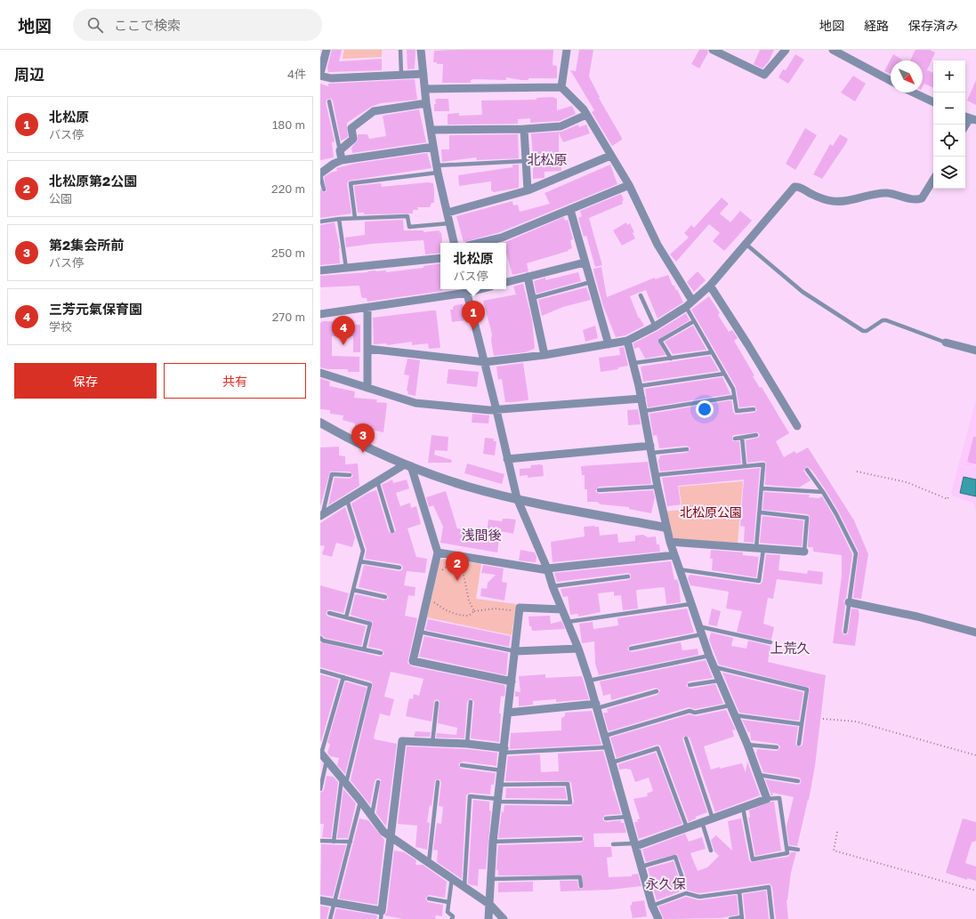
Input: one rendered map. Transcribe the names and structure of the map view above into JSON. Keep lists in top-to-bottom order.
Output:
{
  "districts": [
    "北松原",
    "浅間後",
    "上荒久",
    "永久保"
  ],
  "parks": ["北松原公園"],
  "north": "bottom right",
  "page": {
    "header": "地図",
    "search": "ここで検索",
    "nav": ["地図", "経路", "保存済み"],
    "heading": ["周辺", "4件"],
    "map_buttons": ["+", "−"],
    "list": [
      {
        "mark": "1",
        "name": "北松原",
        "note": "バス停",
        "value": "180 m"
      },
      {
        "mark": "2",
        "name": "北松原第2公園",
        "note": "公園",
        "value": "220 m"
      },
      {
        "mark": "3",
        "name": "第2集会所前",
        "note": "バス停",
        "value": "250 m"
      },
      {
        "mark": "4",
        "name": "三芳元氣保育園",
        "note": "学校",
        "value": "270 m"
      }
    ],
    "popup": ["北松原", "バス停"],
    "pins": [
      "1",
      "4",
      "3",
      "2"
    ],
    "buttons": ["保存", "共有"]
  }
}
